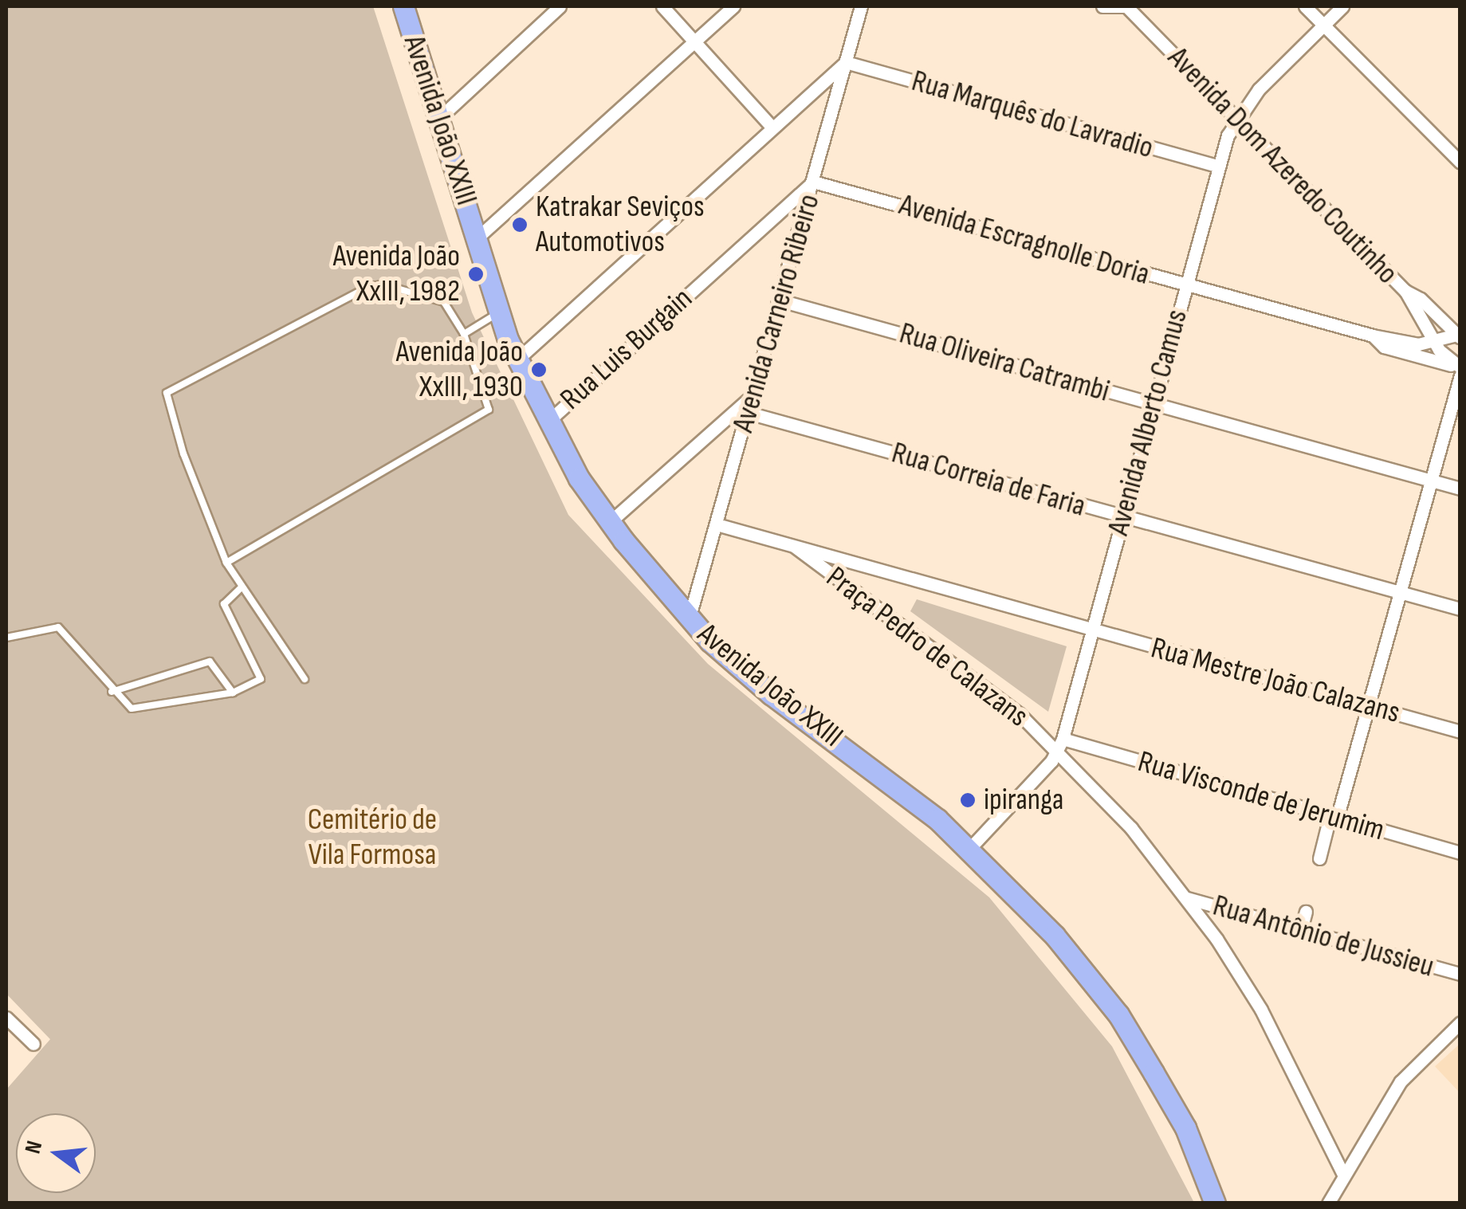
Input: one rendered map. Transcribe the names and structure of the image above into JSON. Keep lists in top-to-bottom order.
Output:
{
  "streets": {
    "main road": ["Avenida João XXIII"],
    "street": [
      "Rua Marquês do Lavradio",
      "Avenida Dom Azeredo Coutinho",
      "Avenida Escragnolle Doria",
      "Avenida Carneiro Ribeiro",
      "Rua Luis Burgain",
      "Rua Oliveira Catrambi",
      "Avenida Alberto Camus",
      "Rua Correia de Faria",
      "Praça Pedro de Calazans",
      "Rua Mestre João Calazans",
      "Rua Visconde de Jerumim",
      "Rua Antônio de Jussieu"
    ]
  },
  "crossings": [
    ["Rua Marquês do Lavradio", "Avenida Carneiro Ribeiro"],
    ["Rua Marquês do Lavradio", "Avenida Alberto Camus"],
    ["Avenida João XXIII", "Avenida Carneiro Ribeiro"],
    ["Avenida João XXIII", "Rua Luis Burgain"],
    ["Avenida João XXIII", "Avenida Alberto Camus"],
    ["Avenida Dom Azeredo Coutinho", "Avenida Escragnolle Doria"],
    ["Avenida Dom Azeredo Coutinho", "Avenida Alberto Camus"],
    ["Avenida Escragnolle Doria", "Avenida Carneiro Ribeiro"],
    ["Avenida Escragnolle Doria", "Rua Luis Burgain"],
    ["Avenida Escragnolle Doria", "Avenida Alberto Camus"],
    ["Avenida Carneiro Ribeiro", "Rua Luis Burgain"],
    ["Avenida Carneiro Ribeiro", "Rua Oliveira Catrambi"],
    ["Avenida Carneiro Ribeiro", "Rua Correia de Faria"],
    ["Rua Oliveira Catrambi", "Avenida Alberto Camus"],
    ["Avenida Alberto Camus", "Rua Correia de Faria"],
    ["Avenida Alberto Camus", "Praça Pedro de Calazans"],
    ["Avenida Alberto Camus", "Rua Mestre João Calazans"],
    ["Avenida Alberto Camus", "Rua Visconde de Jerumim"],
    ["Praça Pedro de Calazans", "Rua Mestre João Calazans"],
    ["Praça Pedro de Calazans", "Rua Visconde de Jerumim"]
  ],
  "parks": ["Cemitério de Vila Formosa"],
  "places": [
    "Katrakar Seviços Automotivos",
    "Avenida João XxIII, 1982",
    "Avenida João XxIII, 1930",
    "ipiranga"
  ],
  "north": "left"
}
